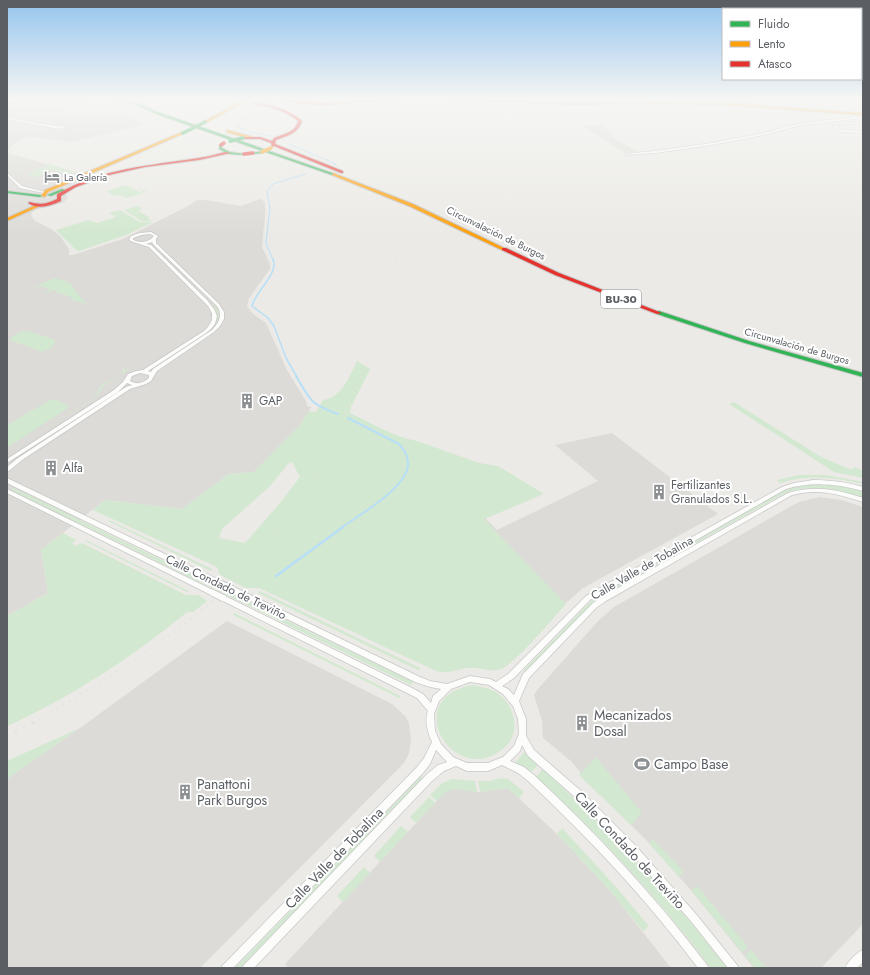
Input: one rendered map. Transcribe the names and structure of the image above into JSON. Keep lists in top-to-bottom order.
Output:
{
  "streets": {
    "main road": ["Circunvalación de Burgos", "BU-30"],
    "street": ["Calle Valle de Tobalina", "Calle Condado de Treviño"]
  },
  "crossings": [
    ["Calle Valle de Tobalina", "Calle Condado de Treviño"]
  ],
  "places": {
    "hotel": ["La Galería"],
    "building": [
      "GAP",
      "Alfa",
      "Fertilizantes Granulados S.L.",
      "Mecanizados Dosal",
      "Panattoni Park Burgos"
    ],
    "sports": ["Campo Base"]
  },
  "legend": ["Fluido", "Lento", "Atasco"]
}
